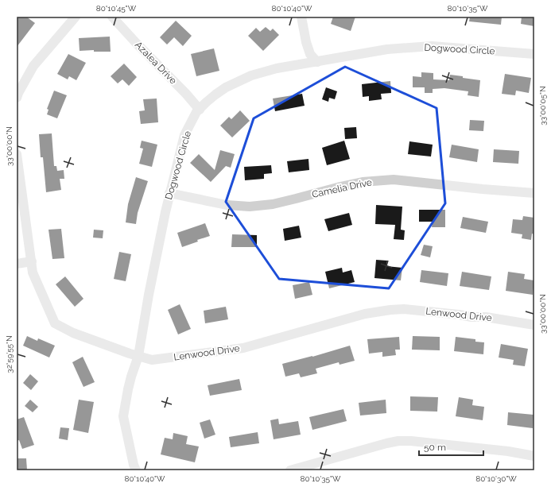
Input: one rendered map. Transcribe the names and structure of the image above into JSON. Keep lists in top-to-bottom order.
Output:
{
  "streets": {
    "street": [
      "Dogwood Circle",
      "Azalea Drive",
      "Camelia Drive",
      "Lenwood Drive"
    ]
  },
  "crossings": [
    ["Dogwood Circle", "Azalea Drive"],
    ["Dogwood Circle", "Camelia Drive"],
    ["Dogwood Circle", "Lenwood Drive"]
  ],
  "scale_bar": "50 m",
  "coordinates": [
    "80°10'45\"W",
    "80°10'40\"W",
    "80°10'35\"W",
    "33°00'05\"N",
    "33°00'00\"N",
    "32°59'55\"N",
    "80°10'30\"W"
  ]
}
